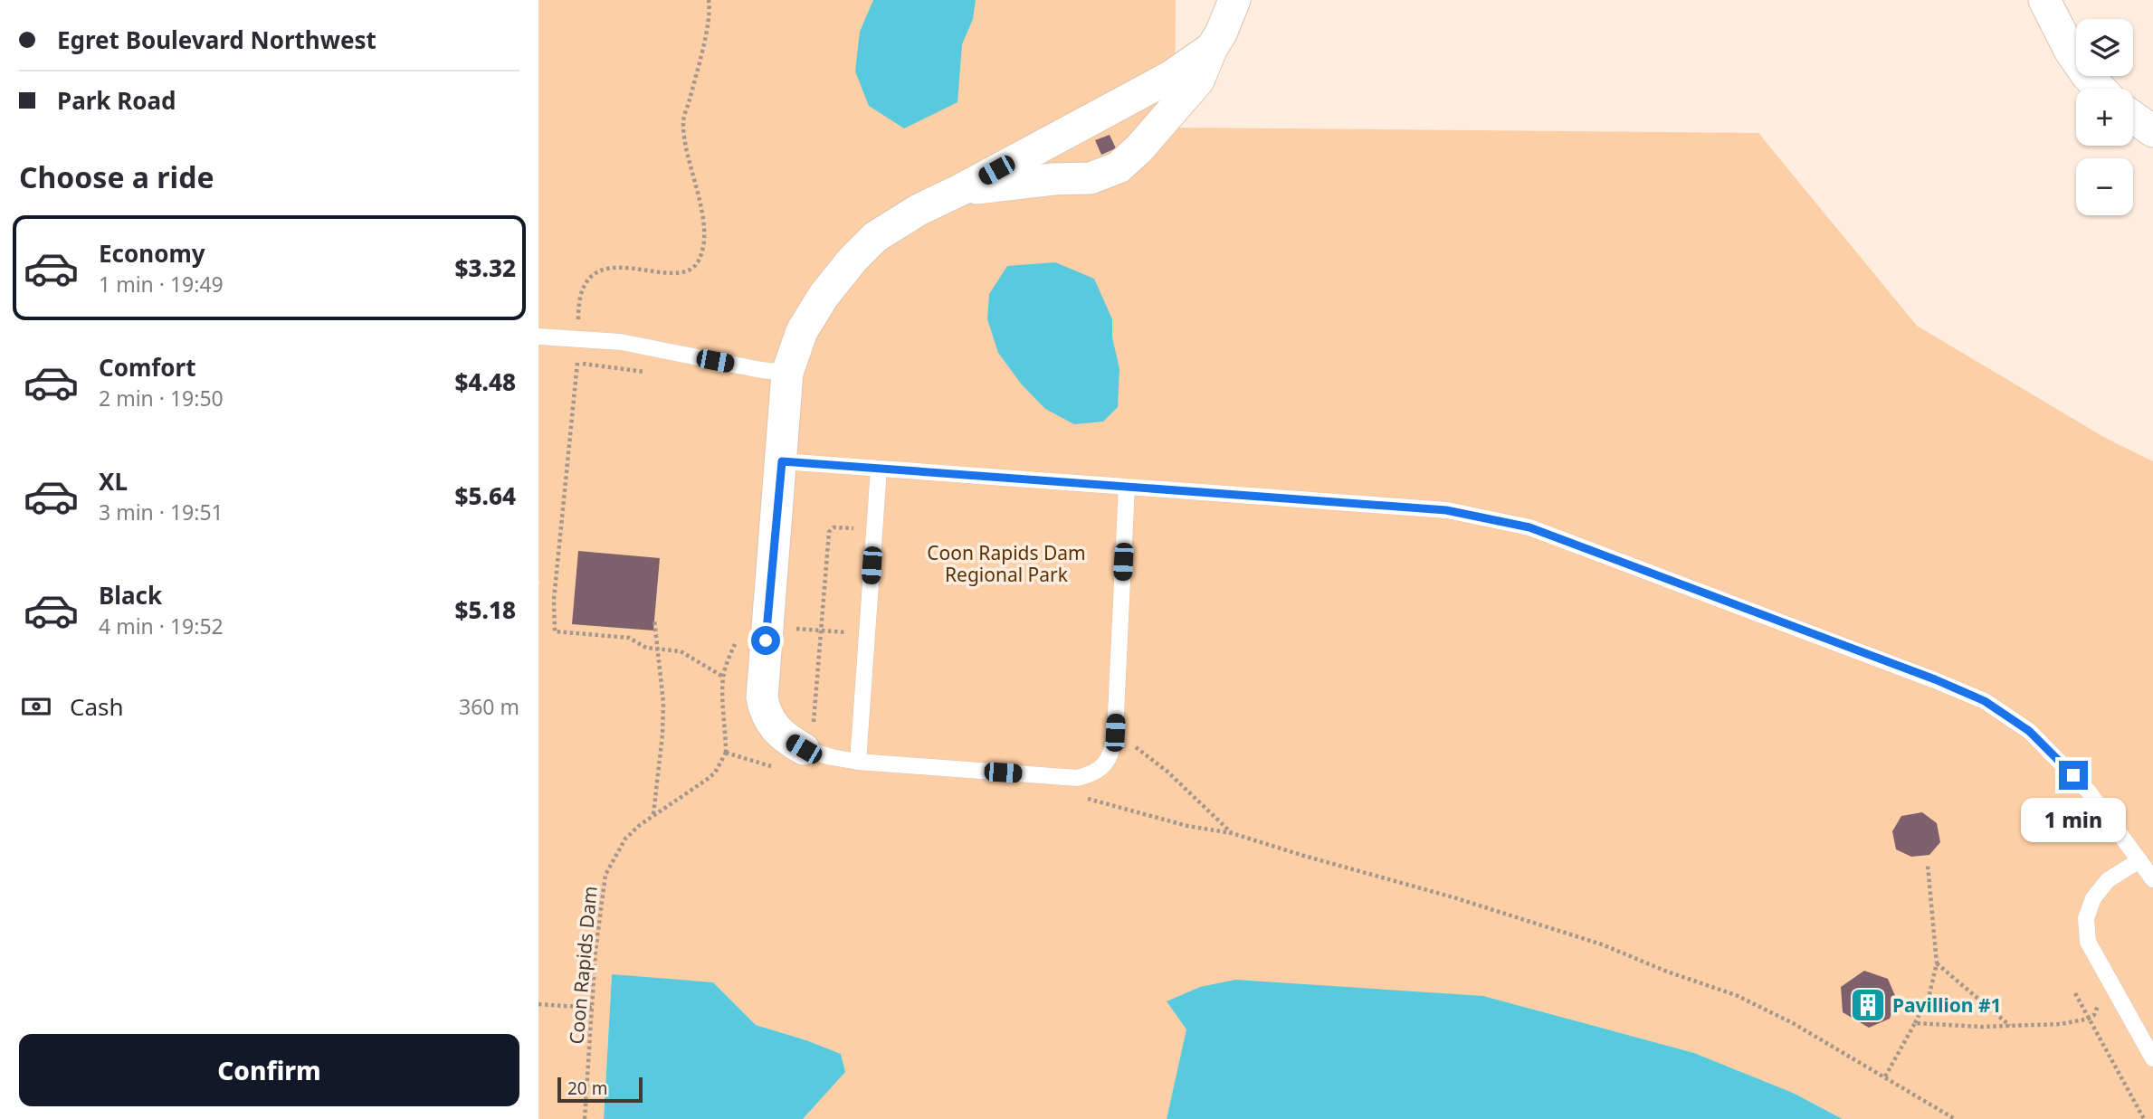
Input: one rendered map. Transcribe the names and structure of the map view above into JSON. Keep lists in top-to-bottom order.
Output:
{
  "streets": {
    "path": ["Coon Rapids Dam"]
  },
  "parks": ["Coon Rapids Dam Regional Park"],
  "places": {
    "building": ["Pavillion #1"]
  },
  "scale_bar": "20 m",
  "page": {
    "banner": ["Egret Boulevard Northwest", "Park Road"],
    "map_buttons": ["+", "−"],
    "heading": "Choose a ride",
    "list": [
      {
        "name": "Economy",
        "note": "1 min · 19:49",
        "value": "$3.32"
      },
      {
        "name": "Comfort",
        "note": "2 min · 19:50",
        "value": "$4.48"
      },
      {
        "name": "XL",
        "note": "3 min · 19:51",
        "value": "$5.64"
      },
      {
        "name": "Black",
        "note": "4 min · 19:52",
        "value": "$5.18"
      }
    ],
    "pay": ["Cash", "360 m"],
    "bubble": "1 min",
    "buttons": "Confirm",
    "scale": "20 m"
  }
}
